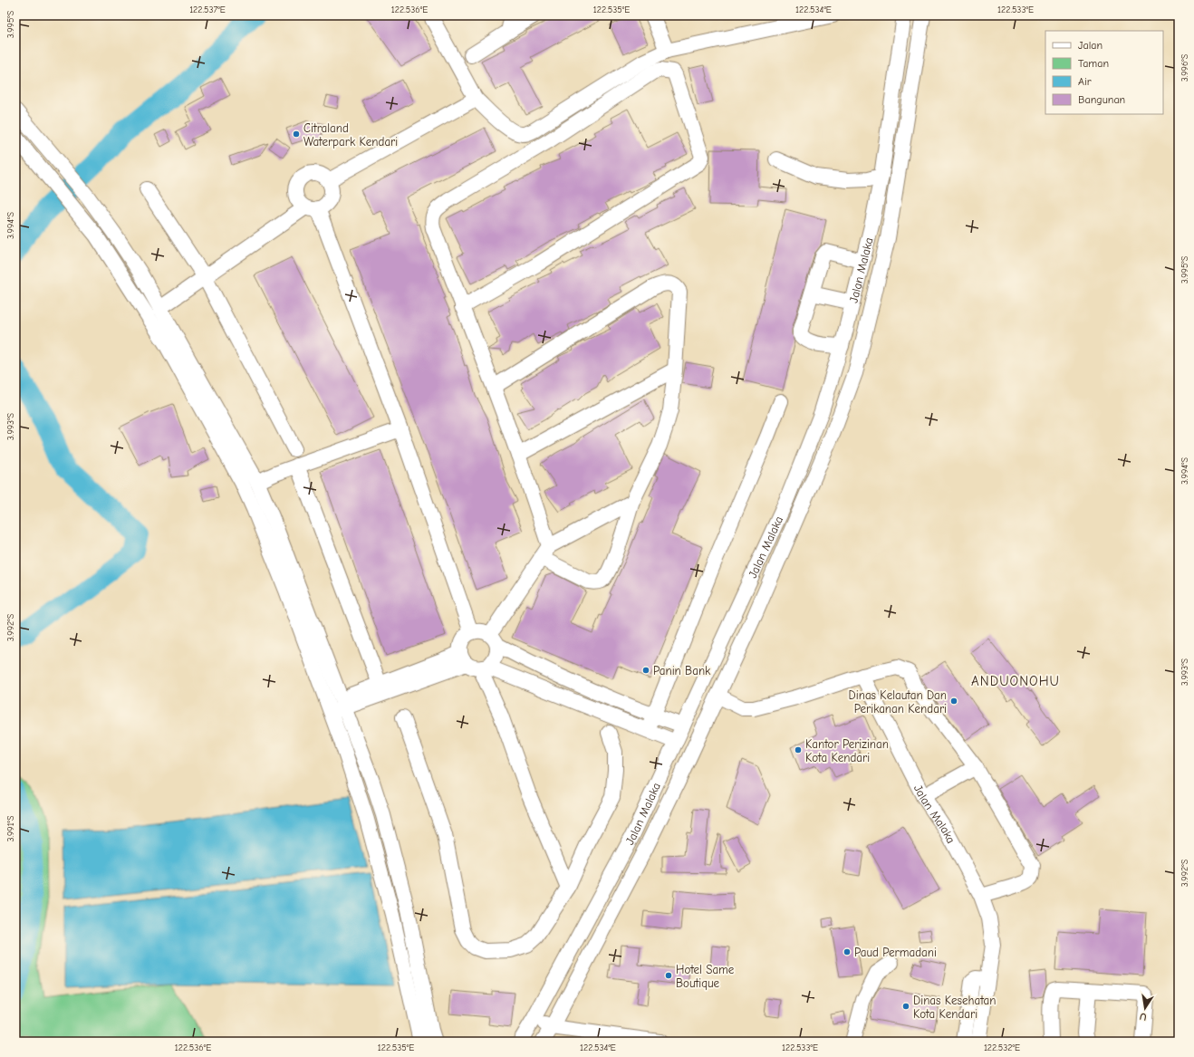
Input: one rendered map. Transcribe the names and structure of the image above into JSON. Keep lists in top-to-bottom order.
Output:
{
  "streets": {
    "street": ["Jalan Malaka"]
  },
  "districts": ["ANDUONOHU"],
  "places": [
    "Citraland Waterpark Kendari",
    "Panin Bank",
    "Dinas Kelautan Dan Perikanan Kendari",
    "Kantor Perizinan Kota Kendari",
    "Paud Permadani",
    "Hotel Same Boutique",
    "Dinas Kesehatan Kota Kendari"
  ],
  "legend": [
    "Jalan",
    "Taman",
    "Air",
    "Bangunan"
  ],
  "north": "bottom",
  "coordinates": [
    "122.537°E",
    "122.536°E",
    "122.535°E",
    "122.534°E",
    "122.533°E",
    "3.995°S",
    "3.996°S",
    "3.994°S",
    "3.993°S",
    "3.992°S",
    "3.991°S",
    "122.532°E"
  ]
}
